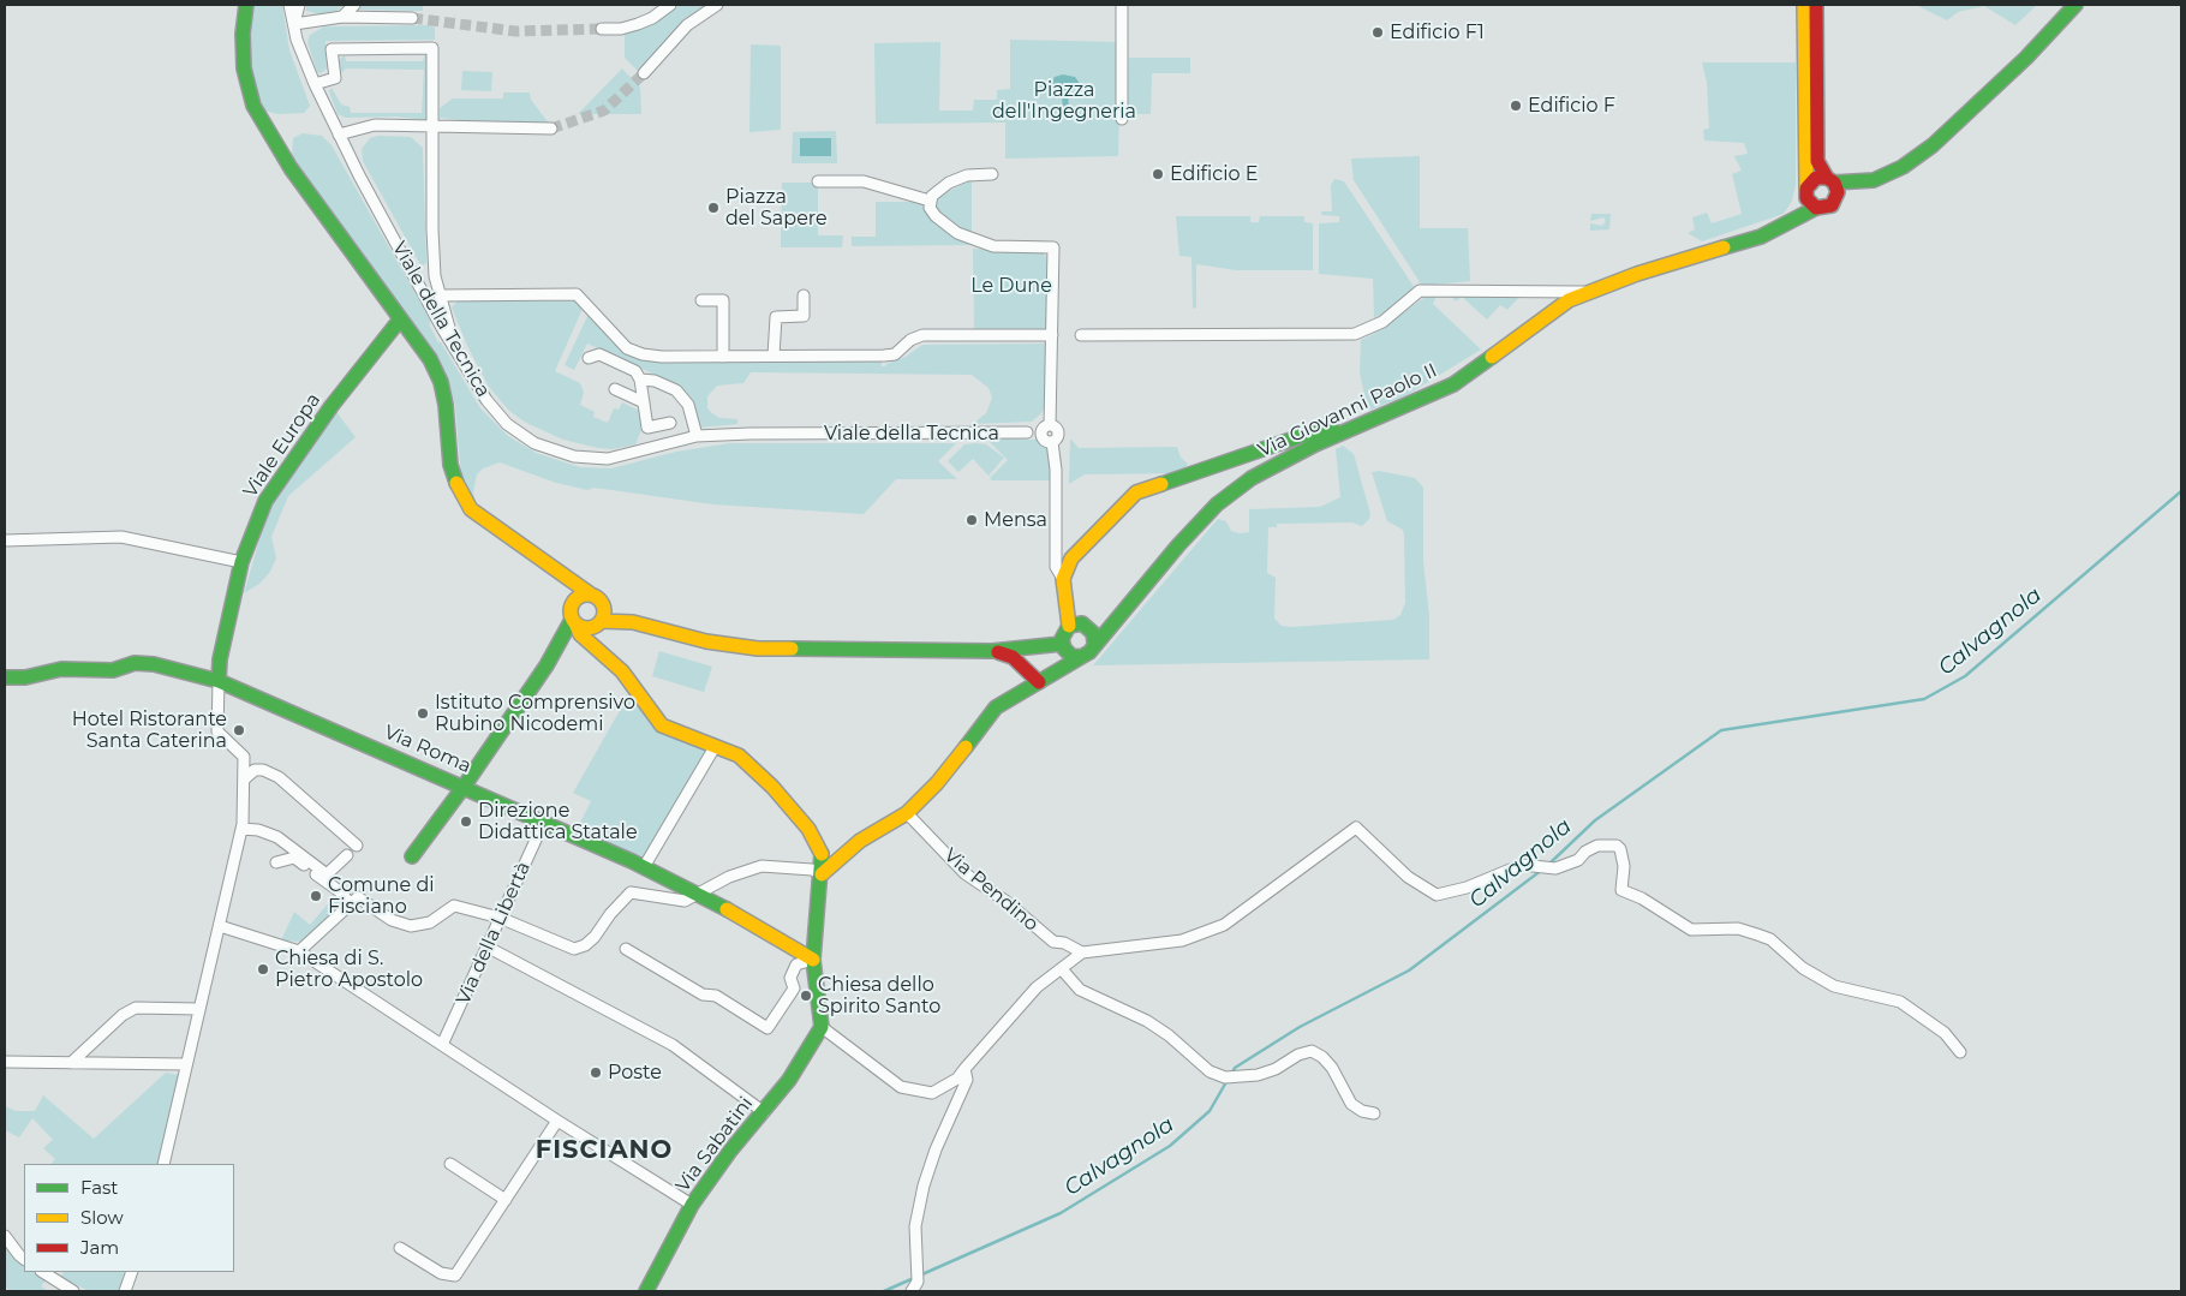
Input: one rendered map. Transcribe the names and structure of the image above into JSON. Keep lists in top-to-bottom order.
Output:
{
  "streets": {
    "street": [
      "Viale della Tecnica",
      "Via Giovanni Paolo II",
      "Viale Europa",
      "Via Roma",
      "Via Pendino",
      "Via della Libertà",
      "Via Sabatini"
    ]
  },
  "crossings": [
    ["Viale Europa", "Via Roma"],
    ["Via Roma", "Via della Libertà"]
  ],
  "districts": ["FISCIANO"],
  "water": ["Calvagnola"],
  "parks": ["Piazza dell'Ingegneria", "Le Dune"],
  "places": [
    "Edificio F1",
    "Edificio F",
    "Edificio E",
    "Piazza del Sapere",
    "Mensa",
    "Istituto Comprensivo Rubino Nicodemi",
    "Hotel Ristorante Santa Caterina",
    "Direzione Didattica Statale",
    "Comune di Fisciano",
    "Chiesa di S. Pietro Apostolo",
    "Chiesa dello Spirito Santo",
    "Poste"
  ],
  "legend": ["Fast", "Slow", "Jam"]
}
